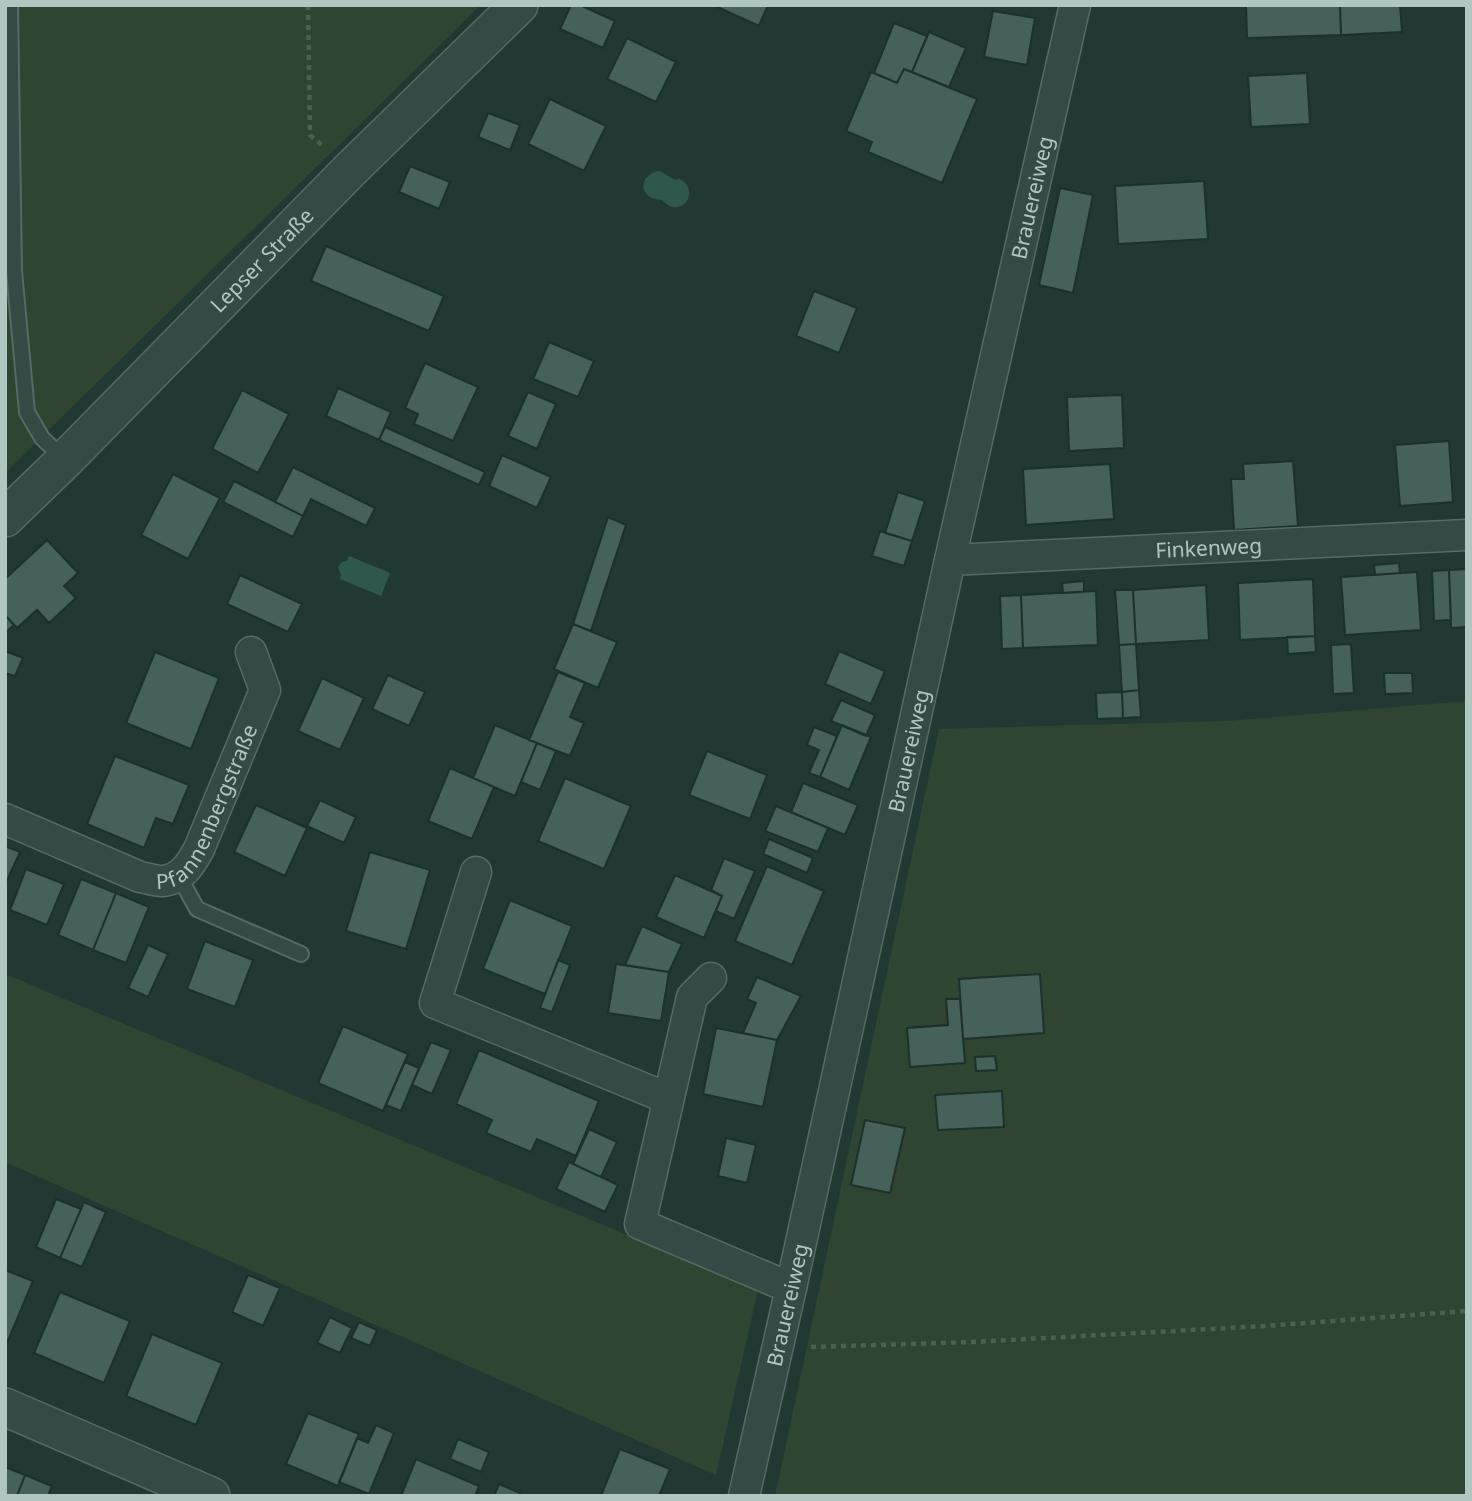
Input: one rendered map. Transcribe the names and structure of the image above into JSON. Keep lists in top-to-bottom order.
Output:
{
  "streets": {
    "street": [
      "Brauereiweg",
      "Lepser Straße",
      "Finkenweg",
      "Pfannenbergstraße"
    ]
  },
  "crossings": [
    ["Brauereiweg", "Finkenweg"]
  ]
}
